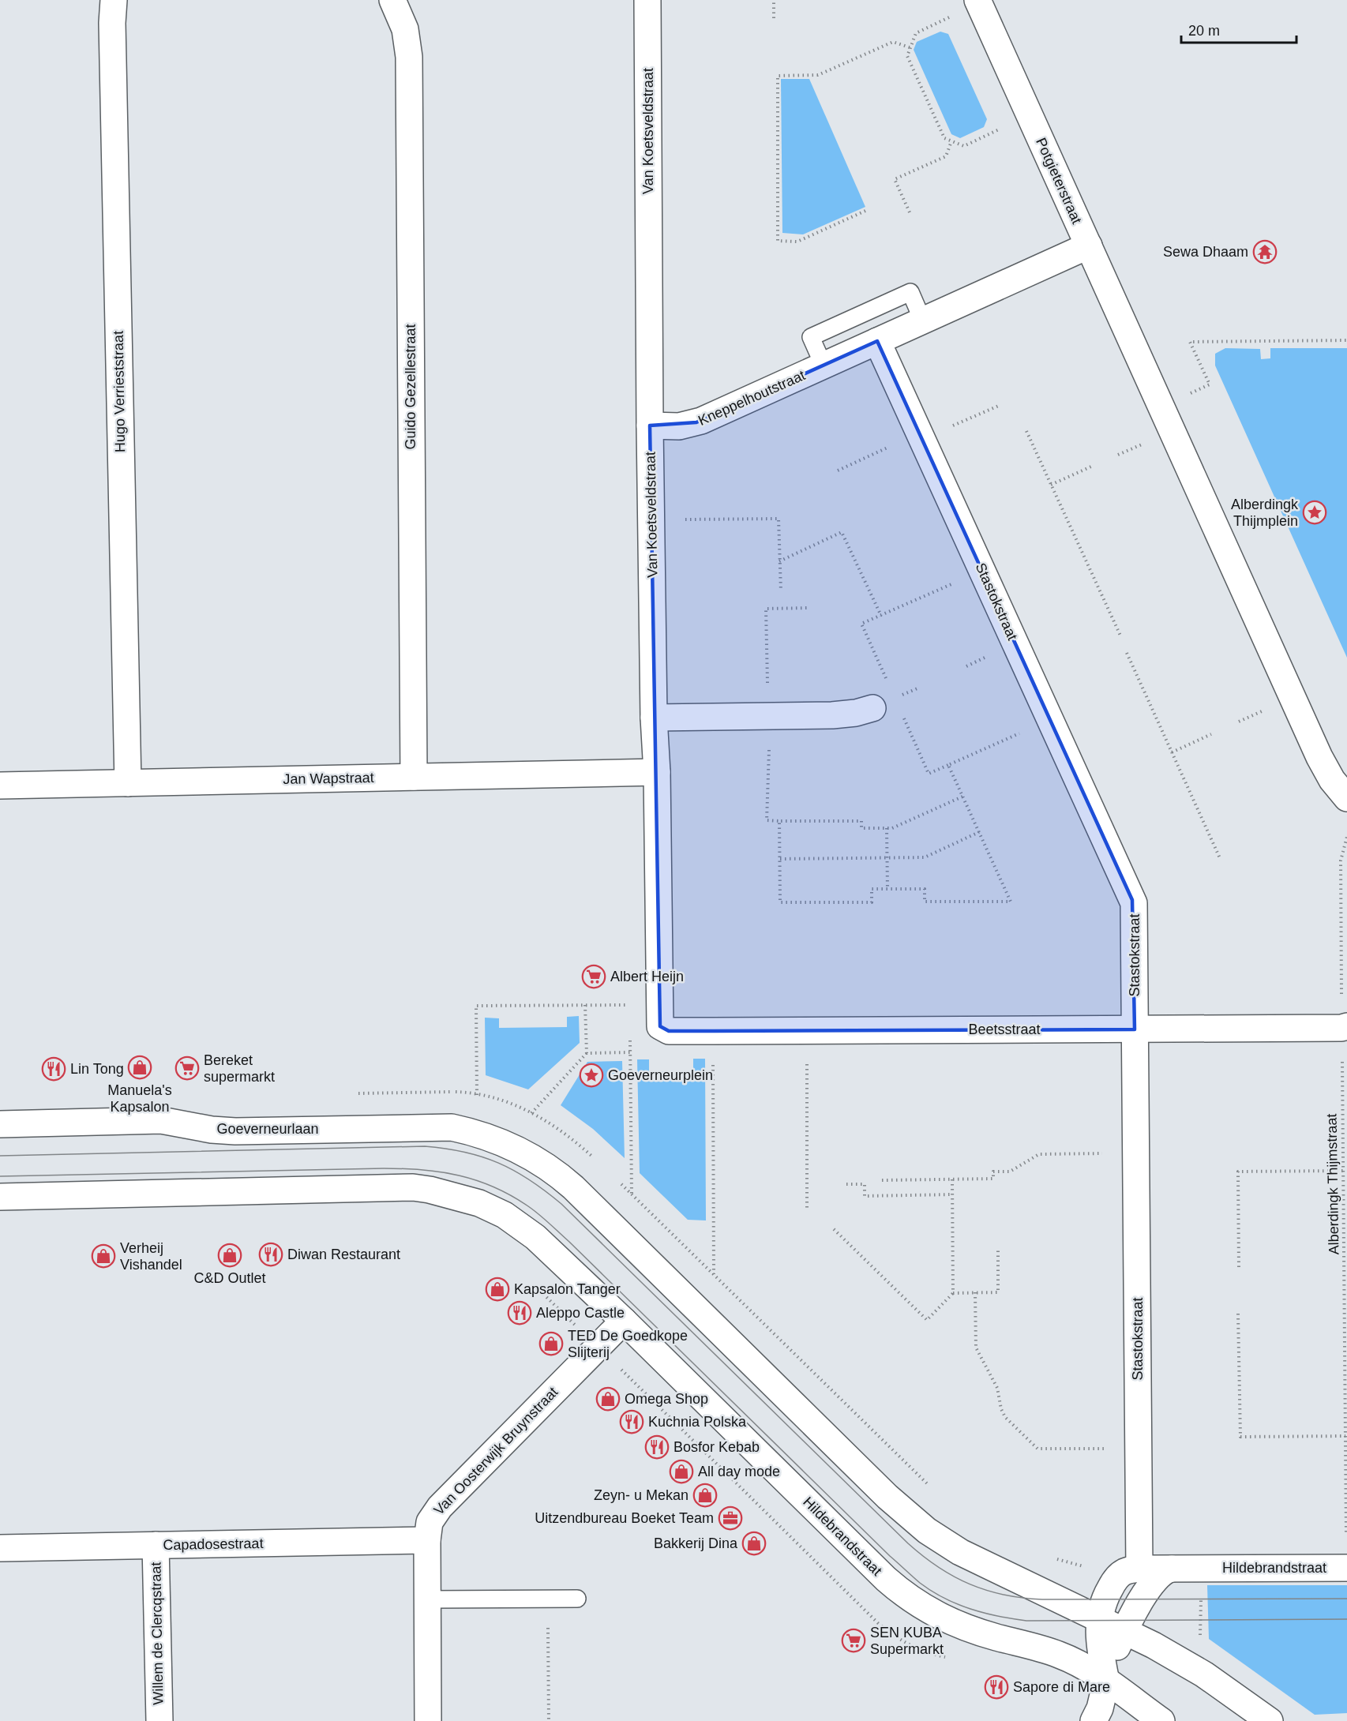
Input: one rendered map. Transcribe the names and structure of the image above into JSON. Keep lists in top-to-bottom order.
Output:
{
  "streets": {
    "street": [
      "Van Koetsveldstraat",
      "Potgieterstraat",
      "Guido Gezellestraat",
      "Hugo Verrieststraat",
      "Kneppelhoutstraat",
      "Stastokstraat",
      "Jan Wapstraat",
      "Beetsstraat",
      "Goeverneurlaan",
      "Van Oosterwijk Bruynstraat",
      "Hildebrandstraat",
      "Capadosestraat",
      "Willem de Clercqstraat"
    ],
    "path": ["Alberdingk Thijmstraat"]
  },
  "crossings": [
    ["Van Koetsveldstraat", "Kneppelhoutstraat"],
    ["Van Koetsveldstraat", "Jan Wapstraat"],
    ["Van Koetsveldstraat", "Beetsstraat"],
    ["Potgieterstraat", "Kneppelhoutstraat"],
    ["Guido Gezellestraat", "Jan Wapstraat"],
    ["Hugo Verrieststraat", "Jan Wapstraat"],
    ["Kneppelhoutstraat", "Stastokstraat"],
    ["Stastokstraat", "Beetsstraat"],
    ["Stastokstraat", "Hildebrandstraat"],
    ["Beetsstraat", "Alberdingk Thijmstraat"],
    ["Goeverneurlaan", "Hildebrandstraat"],
    ["Van Oosterwijk Bruynstraat", "Hildebrandstraat"],
    ["Van Oosterwijk Bruynstraat", "Capadosestraat"],
    ["Capadosestraat", "Willem de Clercqstraat"]
  ],
  "places": {
    "temple": ["Sewa Dhaam"],
    "place": ["Alberdingk Thijmplein", "Goeverneurplein"],
    "supermarket": ["Albert Heijn", "Bereket supermarkt", "SEN KUBA Supermarkt"],
    "shop": [
      "Manuela's Kapsalon",
      "C&D Outlet",
      "Verheij Vishandel",
      "Kapsalon Tanger",
      "TED De Goedkope Slijterij",
      "Omega Shop",
      "All day mode",
      "Zeyn- u Mekan",
      "Bakkerij Dina"
    ],
    "restaurant": [
      "Lin Tong",
      "Diwan Restaurant",
      "Aleppo Castle",
      "Kuchnia Polska",
      "Bosfor Kebab",
      "Sapore di Mare"
    ],
    "office": ["Uitzendbureau Boeket Team"]
  },
  "scale_bar": "20 m"
}
